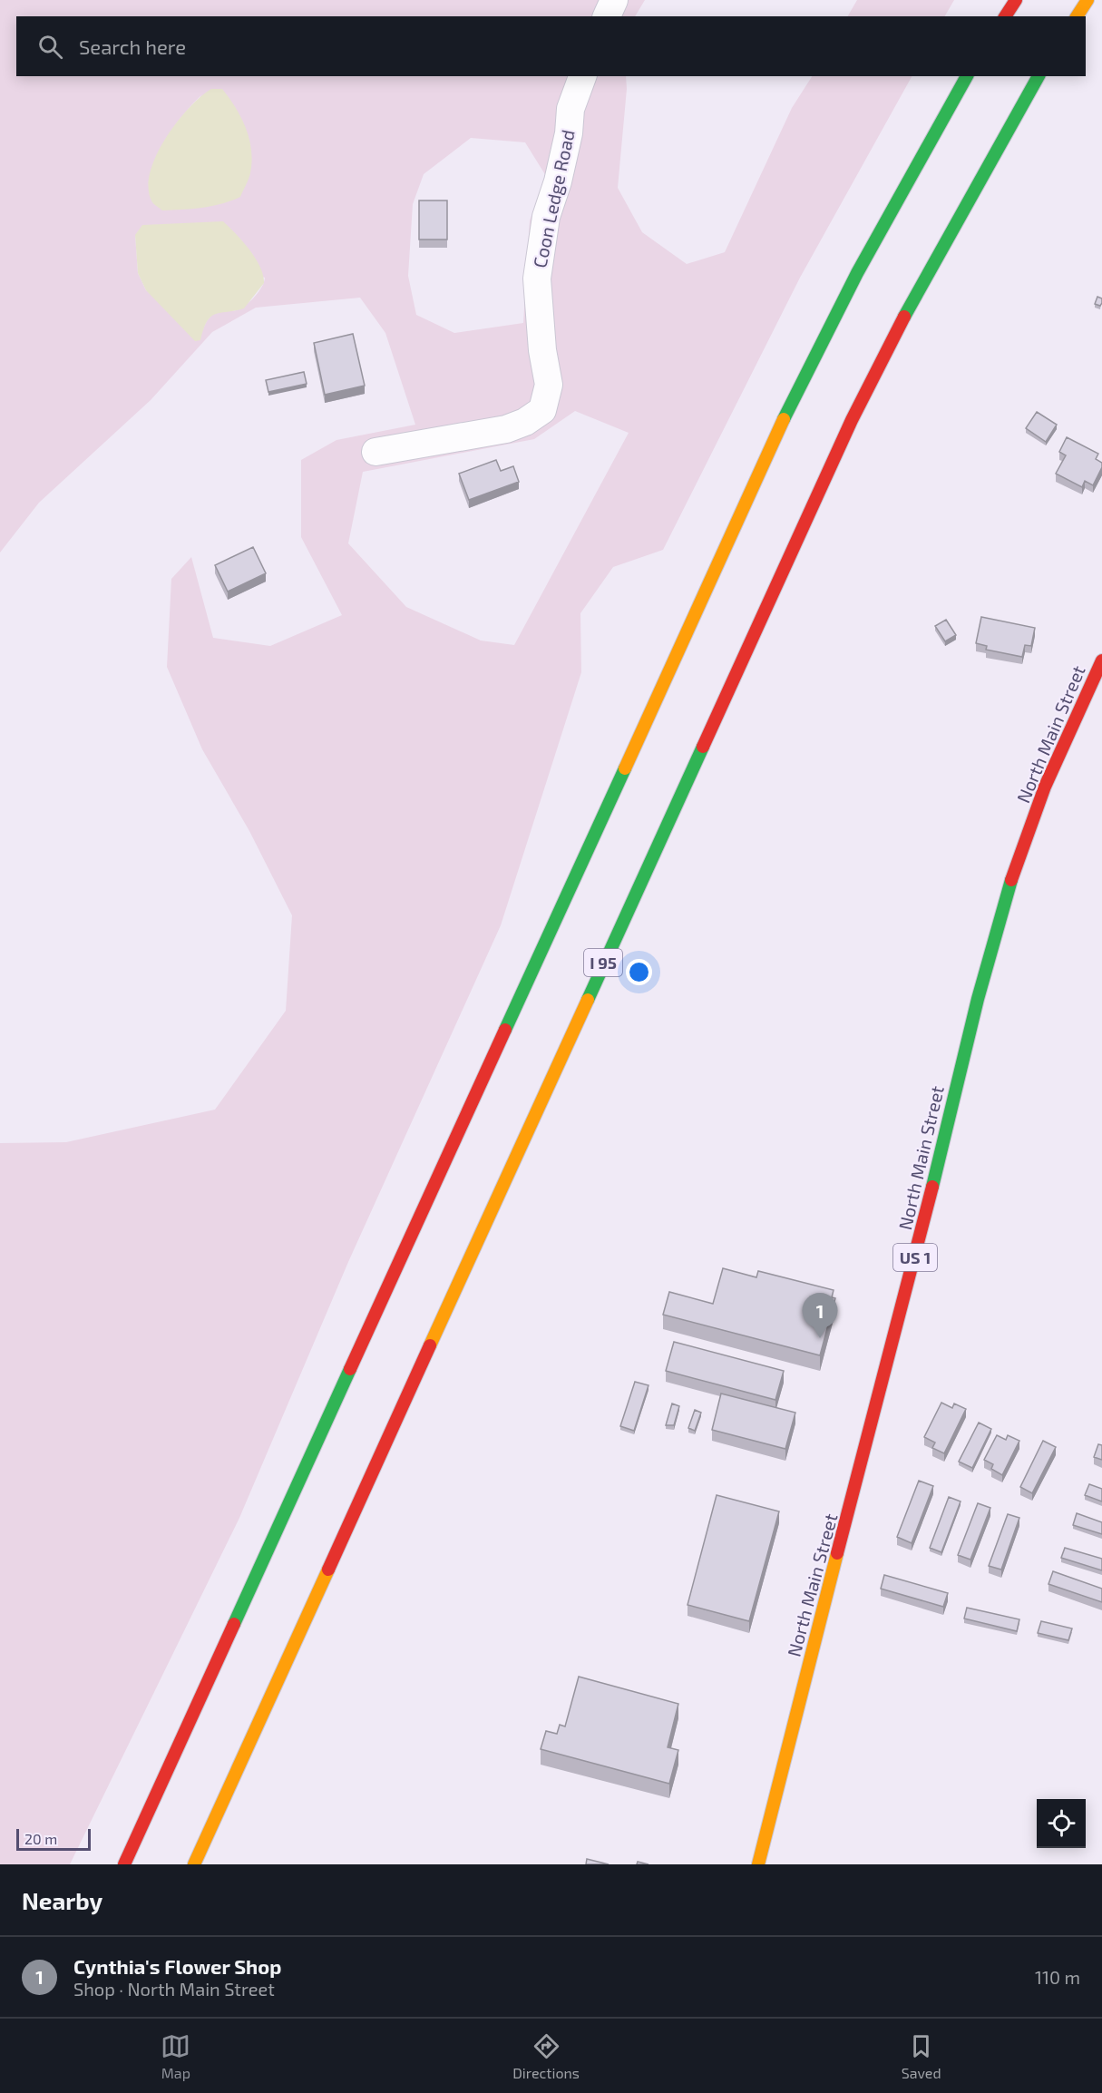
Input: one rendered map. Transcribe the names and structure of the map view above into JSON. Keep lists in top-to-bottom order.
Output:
{
  "streets": {
    "main road": ["North Main Street", "I 95", "US 1"],
    "street": ["Coon Ledge Road"]
  },
  "scale_bar": "20 m",
  "page": {
    "search": "Search here",
    "pins": "1",
    "scale": "20 m",
    "heading": "Nearby",
    "list": [
      {
        "mark": "1",
        "name": "Cynthia's Flower Shop",
        "note": "Shop · North Main Street",
        "value": "110 m"
      }
    ],
    "nav": ["Map", "Directions", "Saved"]
  }
}
